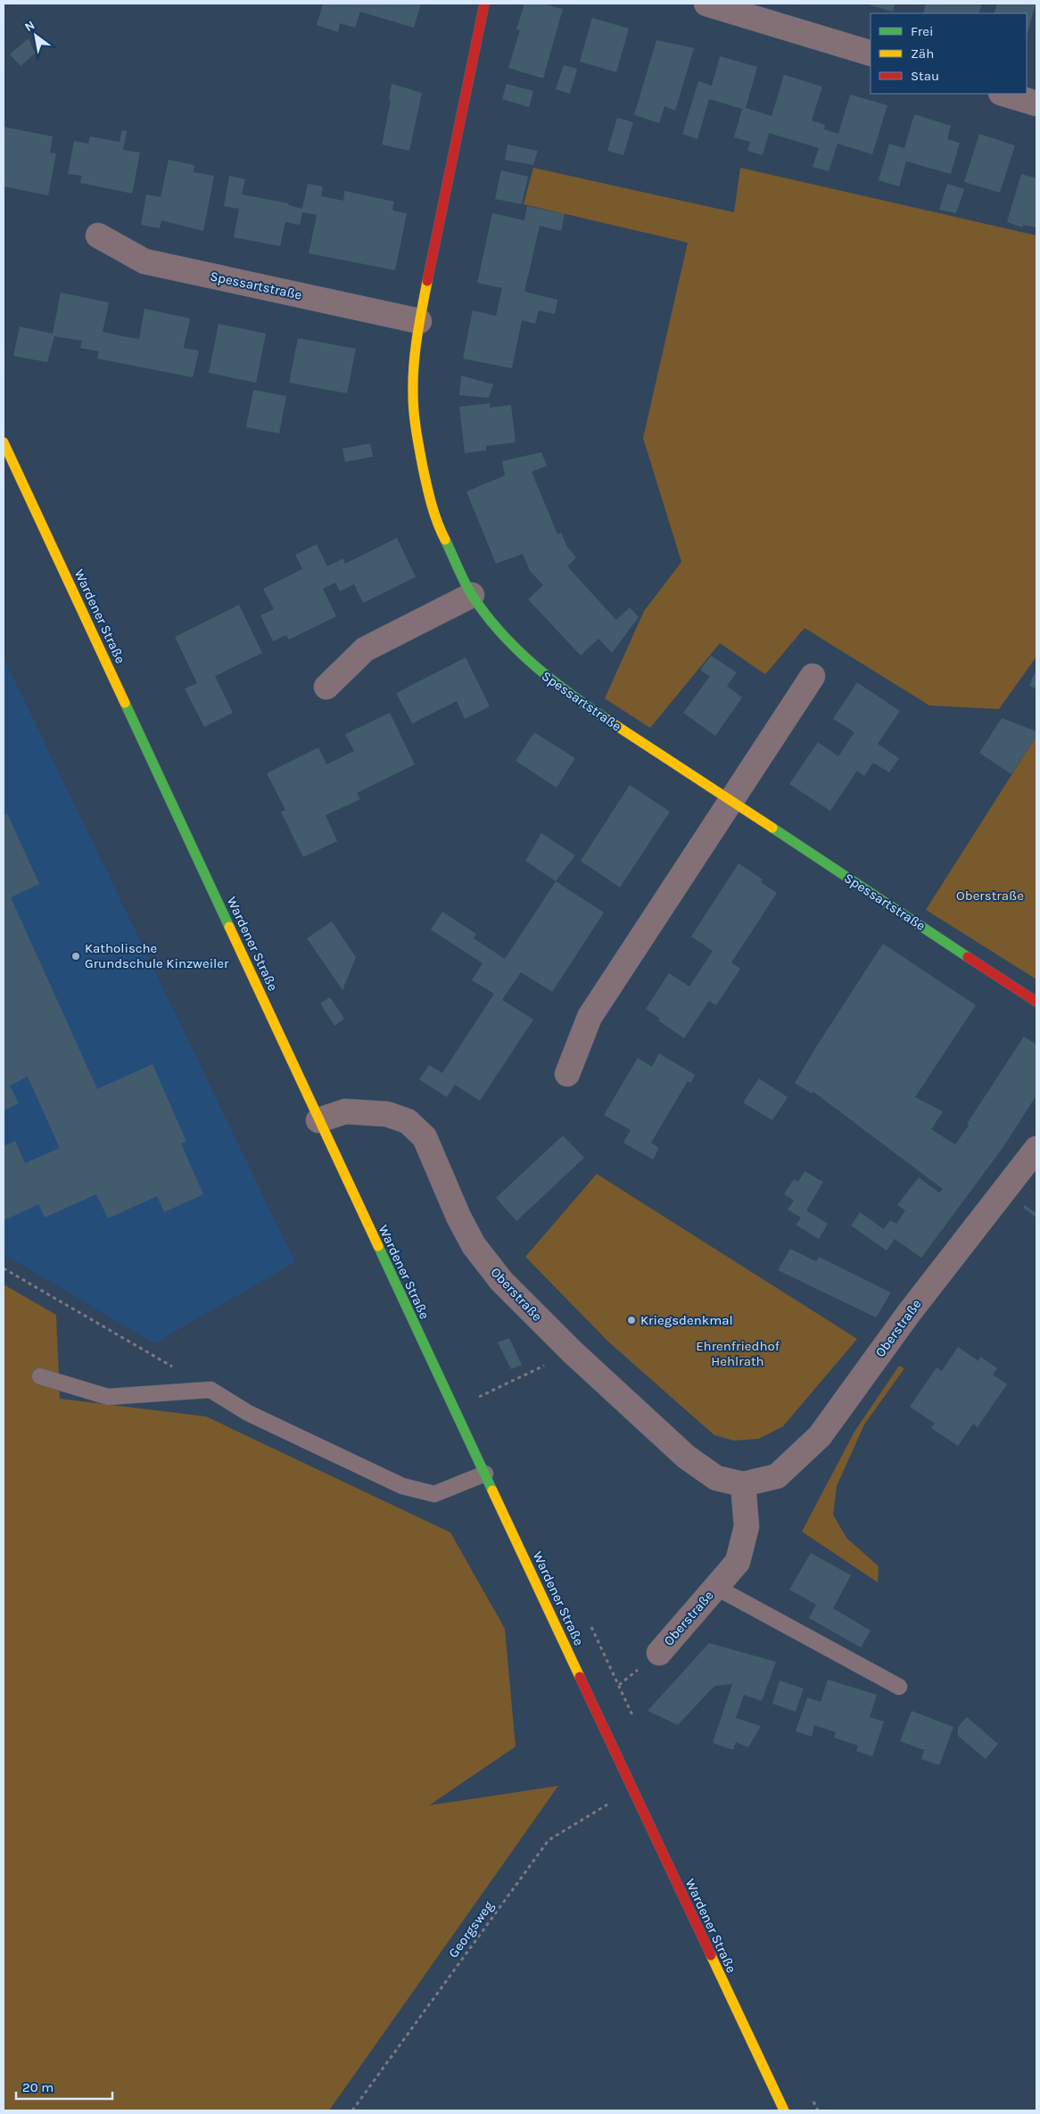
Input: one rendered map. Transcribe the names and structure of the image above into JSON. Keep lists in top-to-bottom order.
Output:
{
  "streets": {
    "street": ["Spessartstraße", "Wardener Straße", "Oberstraße"],
    "path": ["Georgsweg"]
  },
  "crossings": [
    ["Wardener Straße", "Oberstraße"],
    ["Wardener Straße", "Georgsweg"]
  ],
  "parks": ["Oberstraße", "Ehrenfriedhof Hehlrath"],
  "places": ["Katholische Grundschule Kinzweiler", "Kriegsdenkmal"],
  "legend": ["Frei", "Zäh", "Stau"],
  "scale_bar": "20 m",
  "north": "top left"
}
